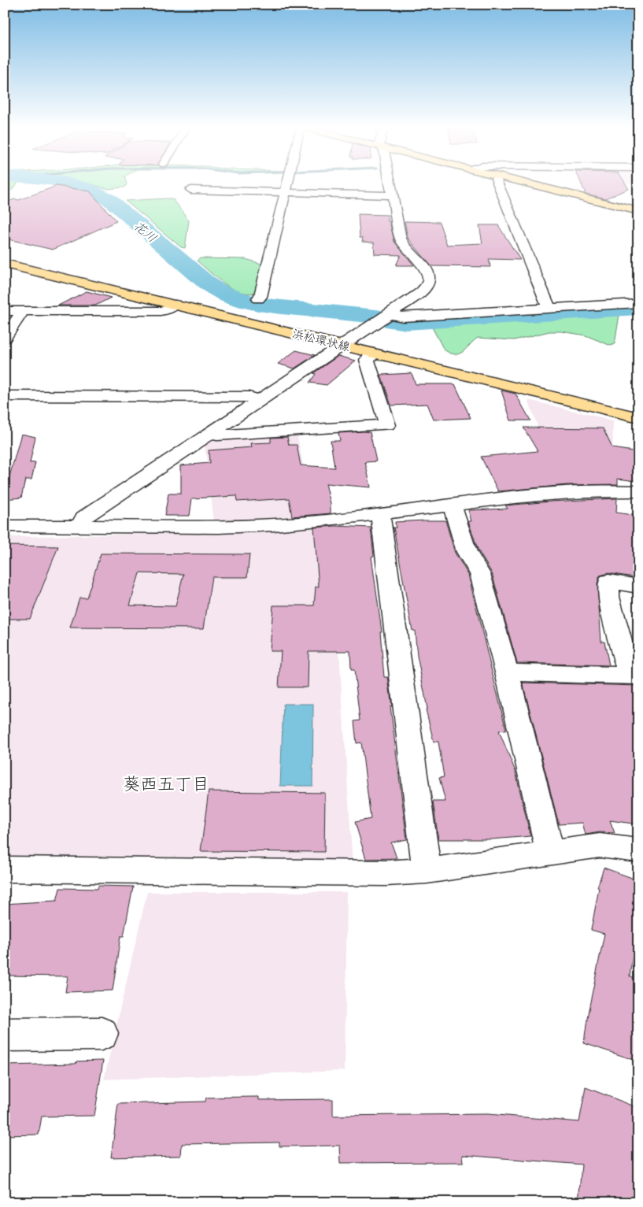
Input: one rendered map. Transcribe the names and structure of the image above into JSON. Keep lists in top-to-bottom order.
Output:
{
  "streets": {
    "main road": ["浜松環状線"]
  },
  "districts": ["葵西五丁目"],
  "water": ["花川"]
}
